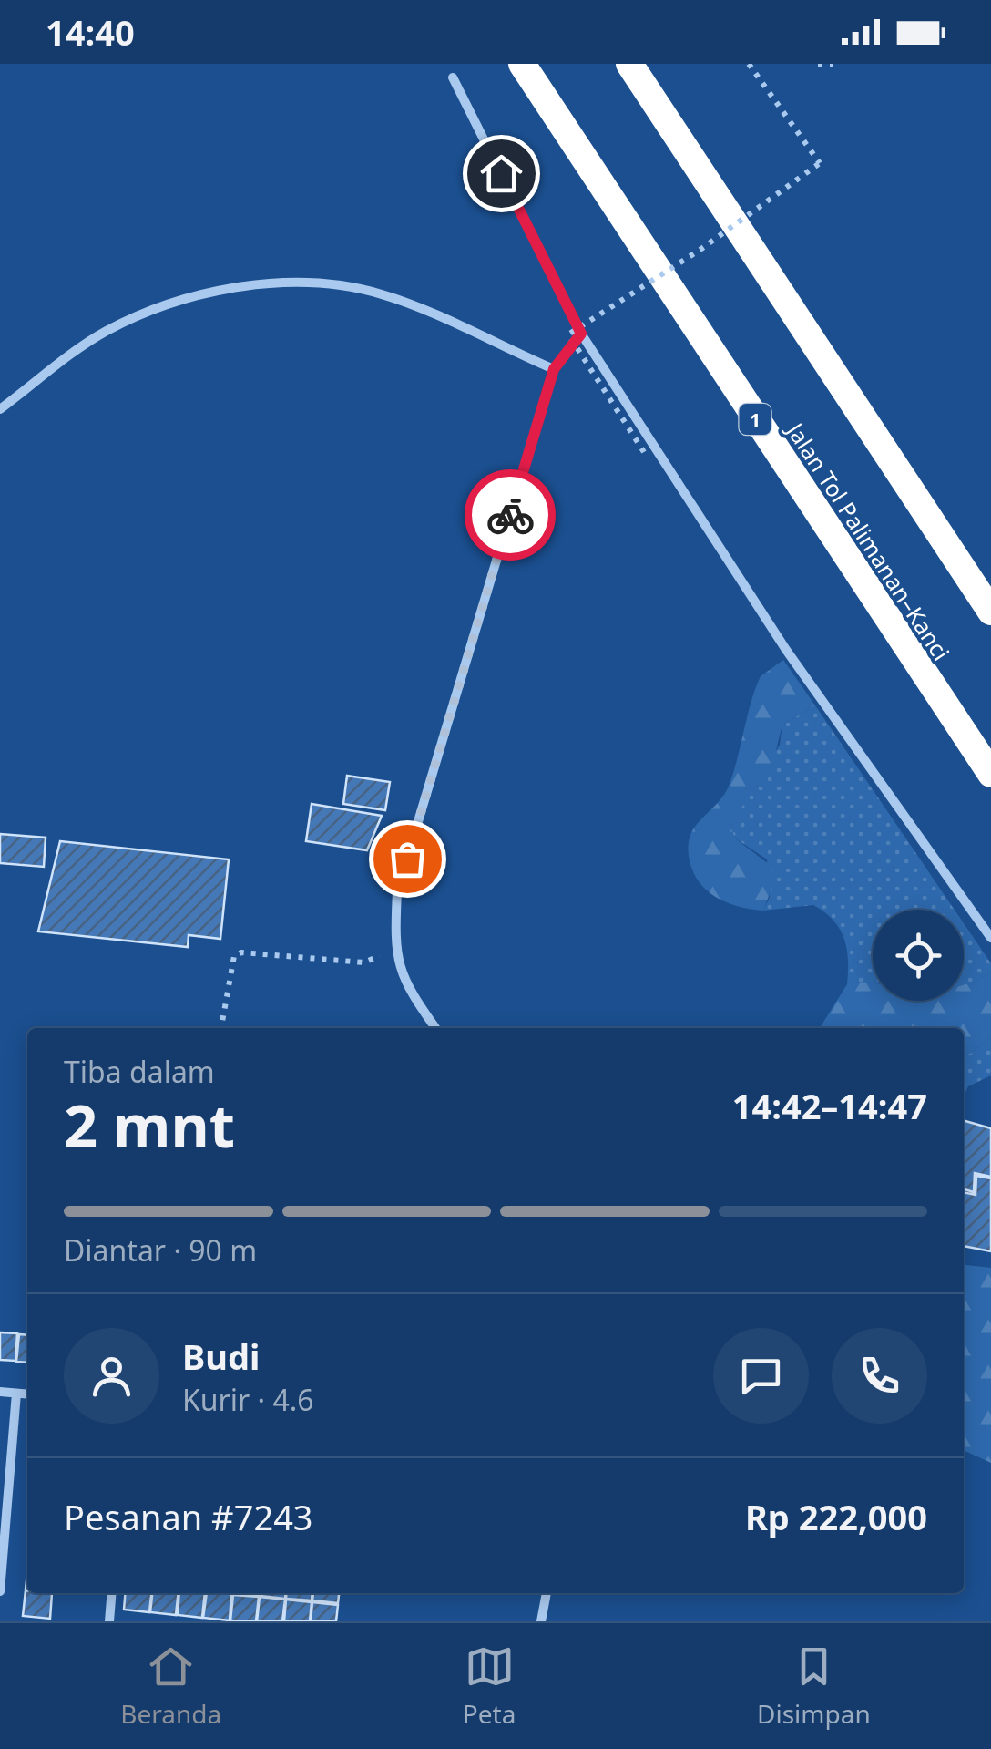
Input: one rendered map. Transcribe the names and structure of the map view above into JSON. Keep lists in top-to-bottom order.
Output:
{
  "streets": {
    "highway": ["1", "Jalan Tol Palimanan–Kanci"]
  },
  "page": {
    "status": "14:40",
    "heading": ["2 mnt", "Tiba dalam", "14:42–14:47"],
    "panel": [
      "Budi",
      "Kurir · 4.6",
      "Pesanan #7243",
      "Rp 222,000"
    ],
    "bar": "Diantar · 90 m",
    "tabs": ["Beranda", "Peta", "Disimpan"]
  }
}
